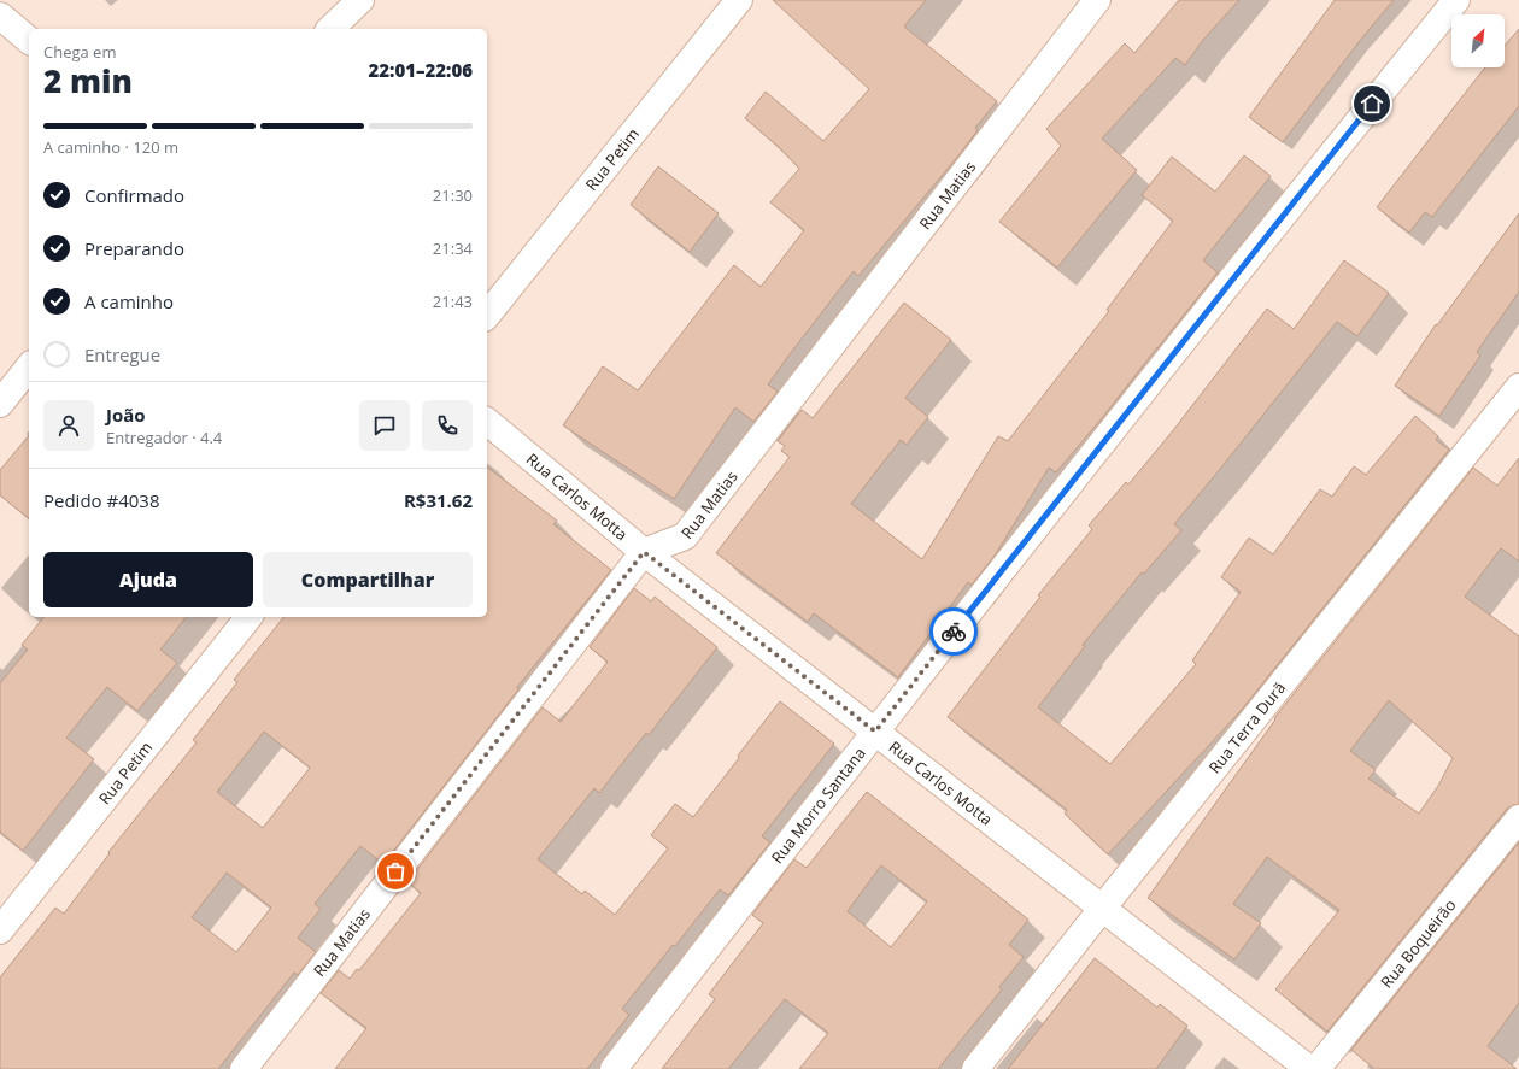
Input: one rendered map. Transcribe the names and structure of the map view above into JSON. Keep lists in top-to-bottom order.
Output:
{
  "streets": {
    "street": [
      "Rua Petim",
      "Rua Matias",
      "Rua Carlos Motta",
      "Rua Terra Durã",
      "Rua Morro Santana",
      "Rua Boqueirão"
    ]
  },
  "crossings": [
    ["Rua Matias", "Rua Carlos Motta"],
    ["Rua Carlos Motta", "Rua Terra Durã"],
    ["Rua Carlos Motta", "Rua Morro Santana"]
  ],
  "north": "top right",
  "page": {
    "heading": ["2 min", "Chega em", "22:01–22:06"],
    "panel": [
      "João",
      "Entregador · 4.4",
      "Pedido #4038",
      "R$31.62"
    ],
    "bar": "A caminho · 120 m",
    "list": [
      ["Confirmado", "21:30"],
      ["Preparando", "21:34"],
      ["A caminho", "21:43"],
      "Entregue"
    ],
    "buttons": ["Ajuda", "Compartilhar"]
  }
}
